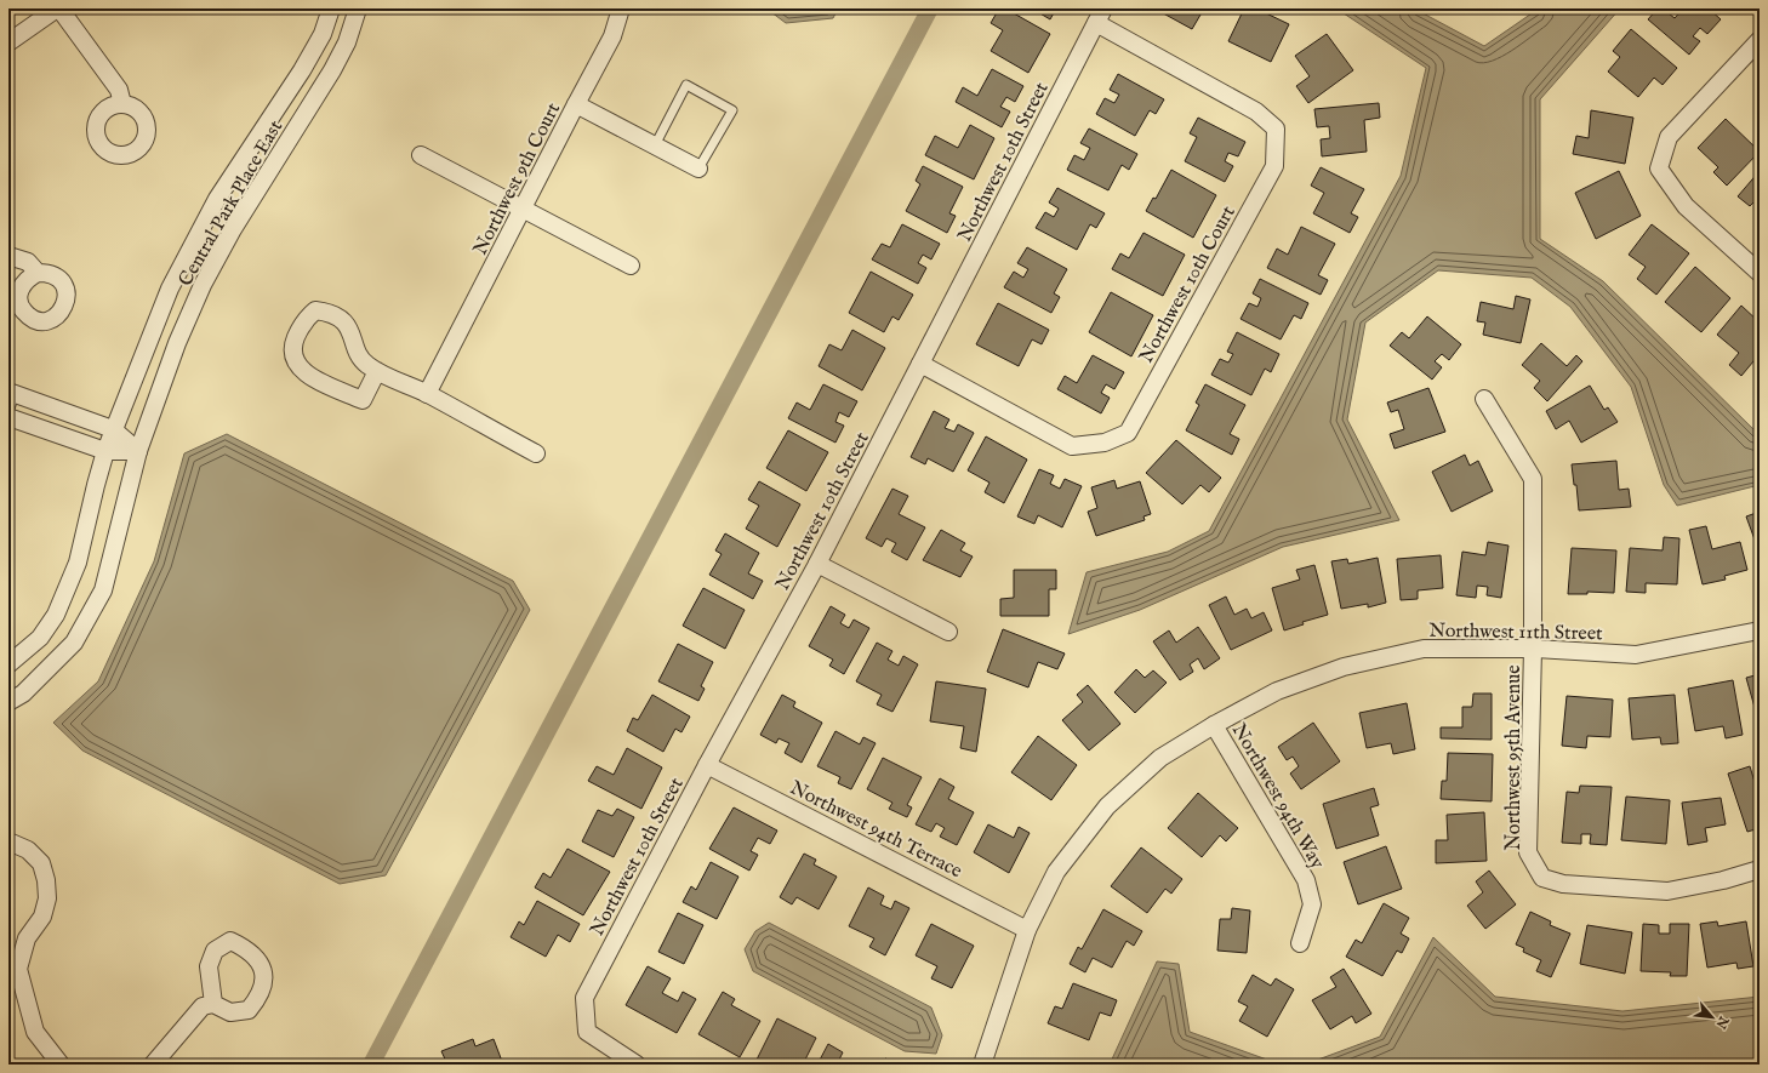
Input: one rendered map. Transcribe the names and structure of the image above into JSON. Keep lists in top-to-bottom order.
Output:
{
  "streets": {
    "street": [
      "Northwest 10th Street",
      "Northwest 9th Court",
      "Central Park Place East",
      "Northwest 10th Court",
      "Northwest 11th Street",
      "Northwest 95th Avenue",
      "Northwest 94th Way",
      "Northwest 94th Terrace"
    ]
  },
  "crossings": [
    ["Northwest 10th Street", "Northwest 10th Court"],
    ["Northwest 10th Street", "Northwest 94th Terrace"],
    ["Northwest 11th Street", "Northwest 95th Avenue"],
    ["Northwest 11th Street", "Northwest 94th Way"],
    ["Northwest 11th Street", "Northwest 94th Terrace"]
  ],
  "north": "bottom right"
}
